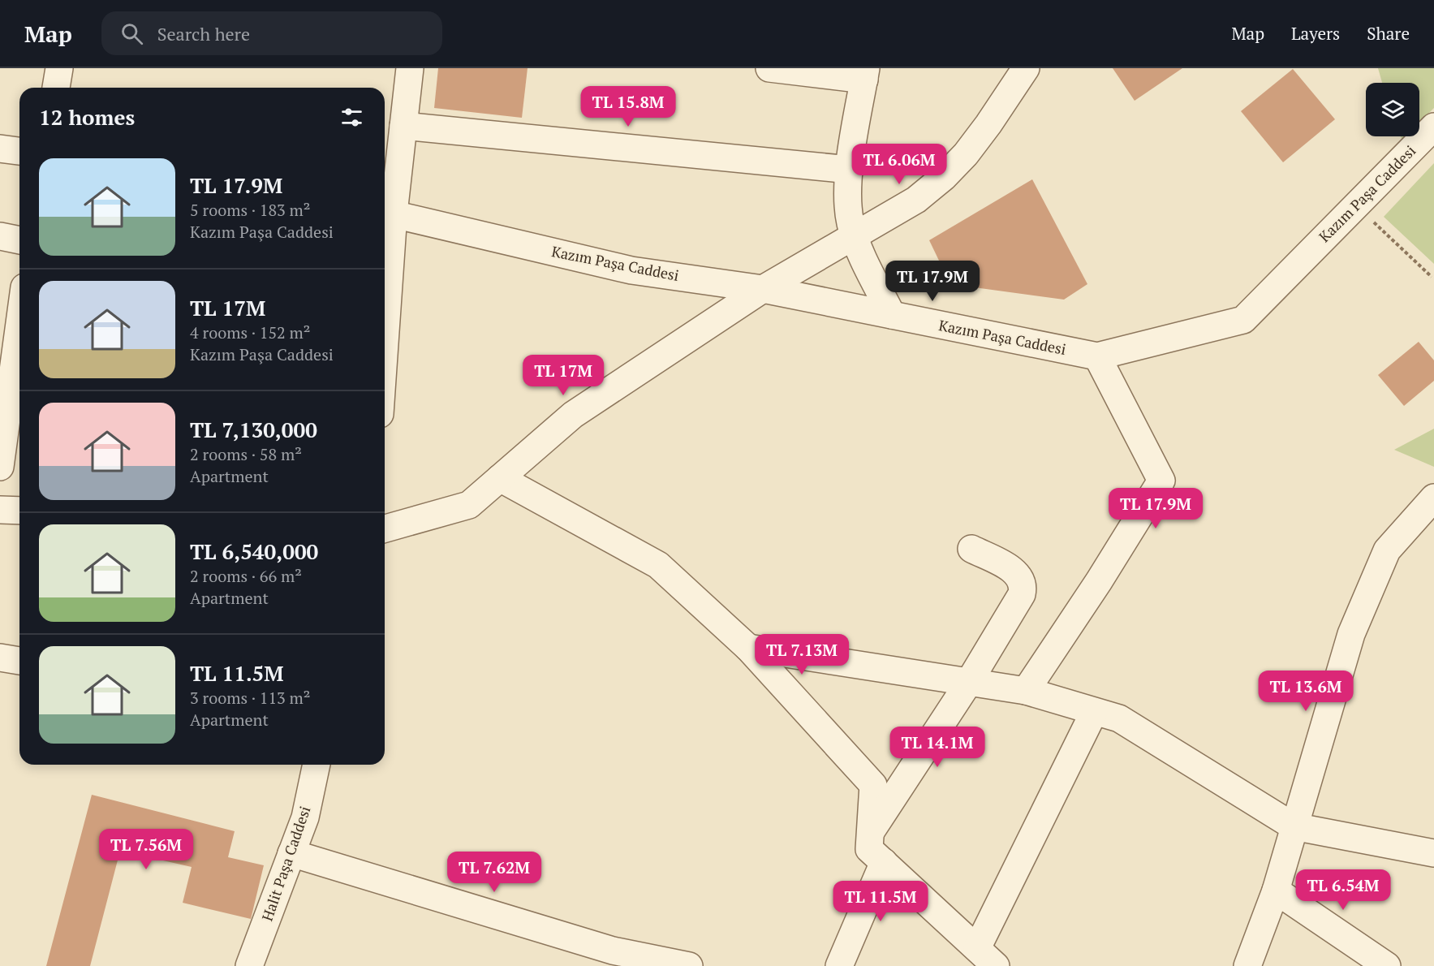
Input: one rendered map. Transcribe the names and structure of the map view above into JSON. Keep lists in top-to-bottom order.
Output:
{
  "streets": {
    "street": ["Kazım Paşa Caddesi", "Halit Paşa Caddesi"]
  },
  "page": {
    "header": "Map",
    "search": "Search here",
    "nav": ["Map", "Layers", "Share"],
    "price": [
      "TL 15.8M",
      "TL 6.06M",
      "TL 17.9M",
      "TL 17M",
      "TL 17.9M",
      "TL 7.13M",
      "TL 13.6M",
      "TL 14.1M",
      "TL 7.56M",
      "TL 7.62M",
      "TL 6.54M",
      "TL 11.5M"
    ],
    "heading": "12 homes",
    "list": [
      {
        "name": "TL 17.9M",
        "note": "5 rooms · 183 m² · Kazım Paşa Caddesi"
      },
      {
        "name": "TL 17M",
        "note": "4 rooms · 152 m² · Kazım Paşa Caddesi"
      },
      {
        "name": "TL 7,130,000",
        "note": "2 rooms · 58 m² · Apartment"
      },
      {
        "name": "TL 6,540,000",
        "note": "2 rooms · 66 m² · Apartment"
      },
      {
        "name": "TL 11.5M",
        "note": "3 rooms · 113 m² · Apartment"
      }
    ]
  }
}
